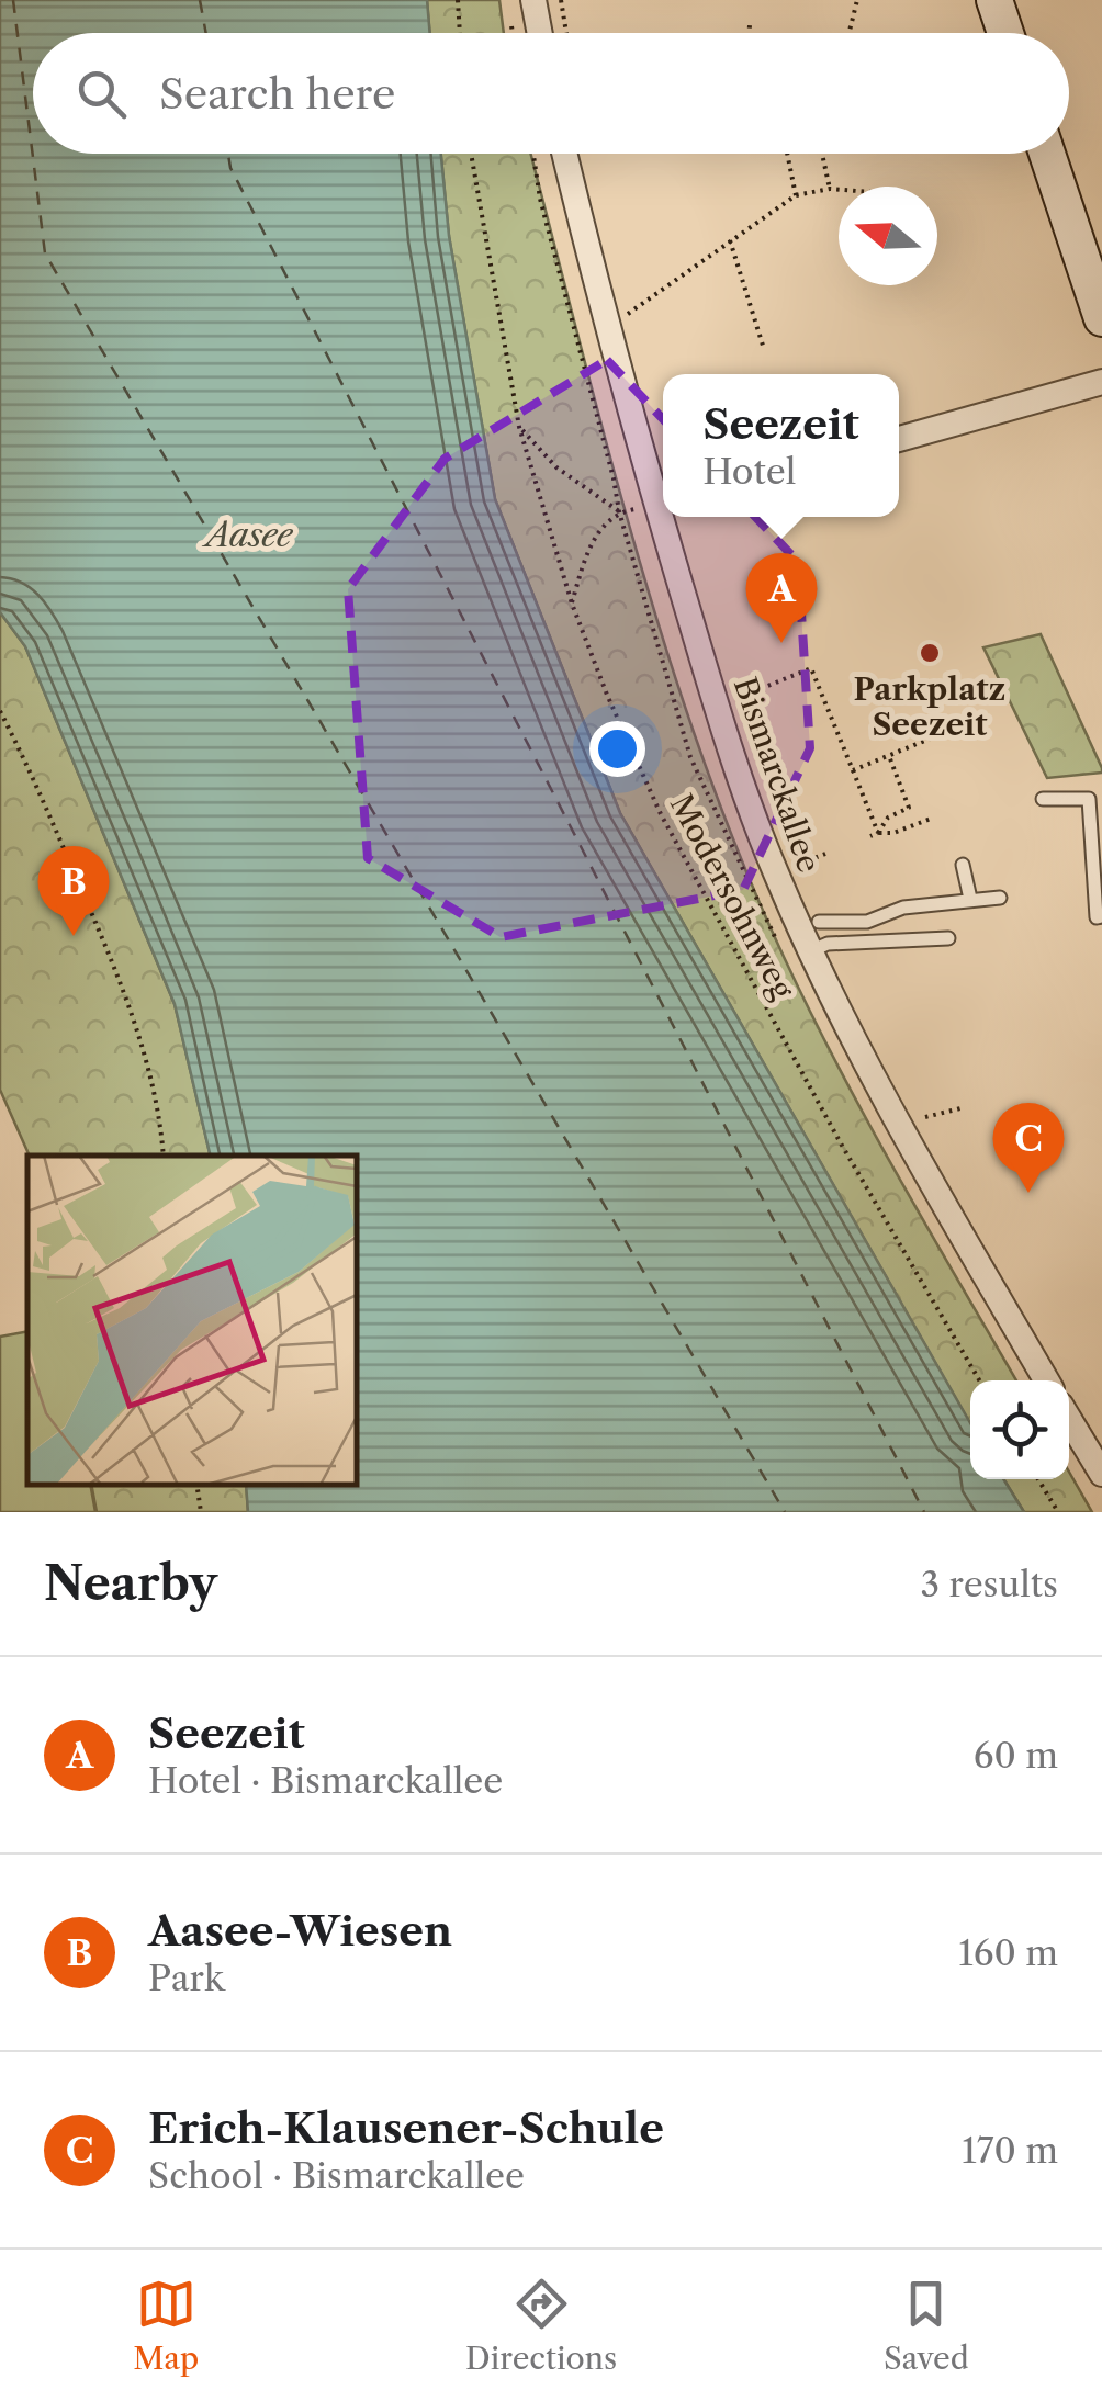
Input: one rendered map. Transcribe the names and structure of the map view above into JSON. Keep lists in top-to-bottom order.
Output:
{
  "streets": {
    "street": ["Bismarckallee"],
    "path": ["Modersohnweg"]
  },
  "water": ["Aasee"],
  "places": ["Parkplatz Seezeit"],
  "north": "left",
  "page": {
    "search": "Search here",
    "popup": ["Seezeit", "Hotel"],
    "pins": ["A", "B", "C"],
    "heading": ["Nearby", "3 results"],
    "list": [
      {
        "mark": "A",
        "name": "Seezeit",
        "note": "Hotel · Bismarckallee",
        "value": "60 m"
      },
      {
        "mark": "B",
        "name": "Aasee-Wiesen",
        "note": "Park",
        "value": "160 m"
      },
      {
        "mark": "C",
        "name": "Erich-Klausener-Schule",
        "note": "School · Bismarckallee",
        "value": "170 m"
      }
    ],
    "nav": ["Map", "Directions", "Saved"]
  }
}
